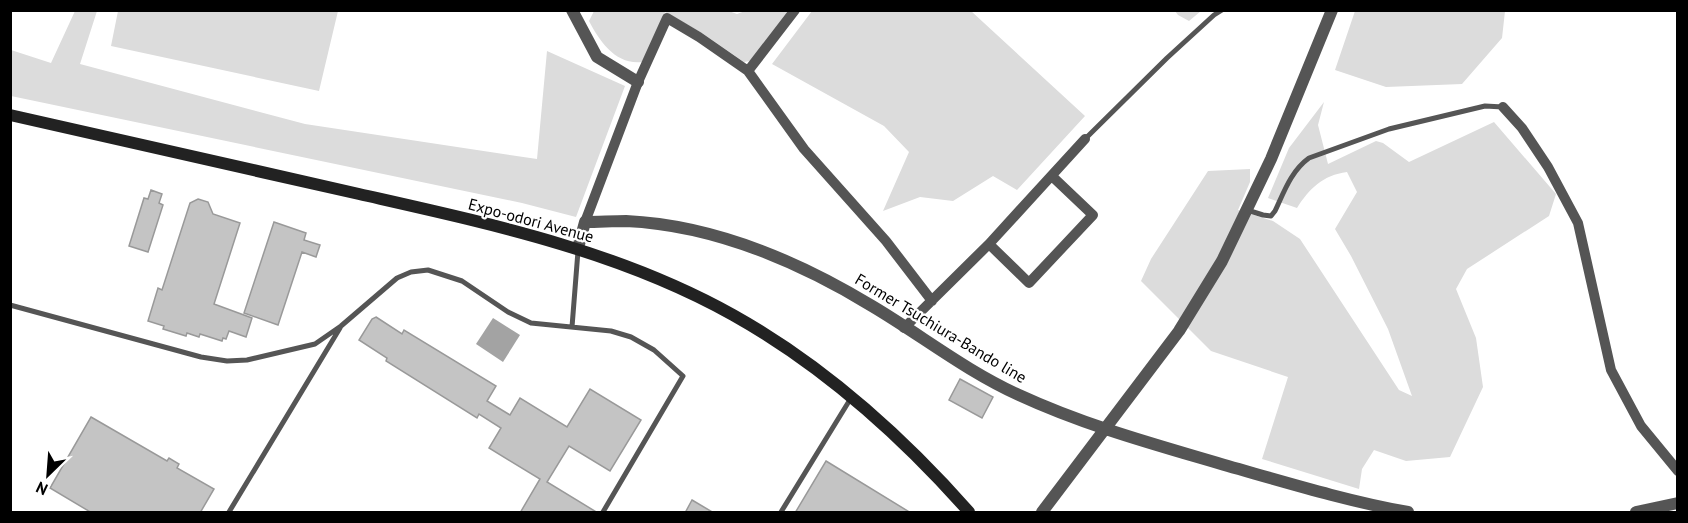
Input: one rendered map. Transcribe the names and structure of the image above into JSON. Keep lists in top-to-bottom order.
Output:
{
  "streets": {
    "main road": ["Expo-odori Avenue"],
    "street": ["Former Tsuchiura-Bando line"]
  },
  "north": "bottom left"
}
